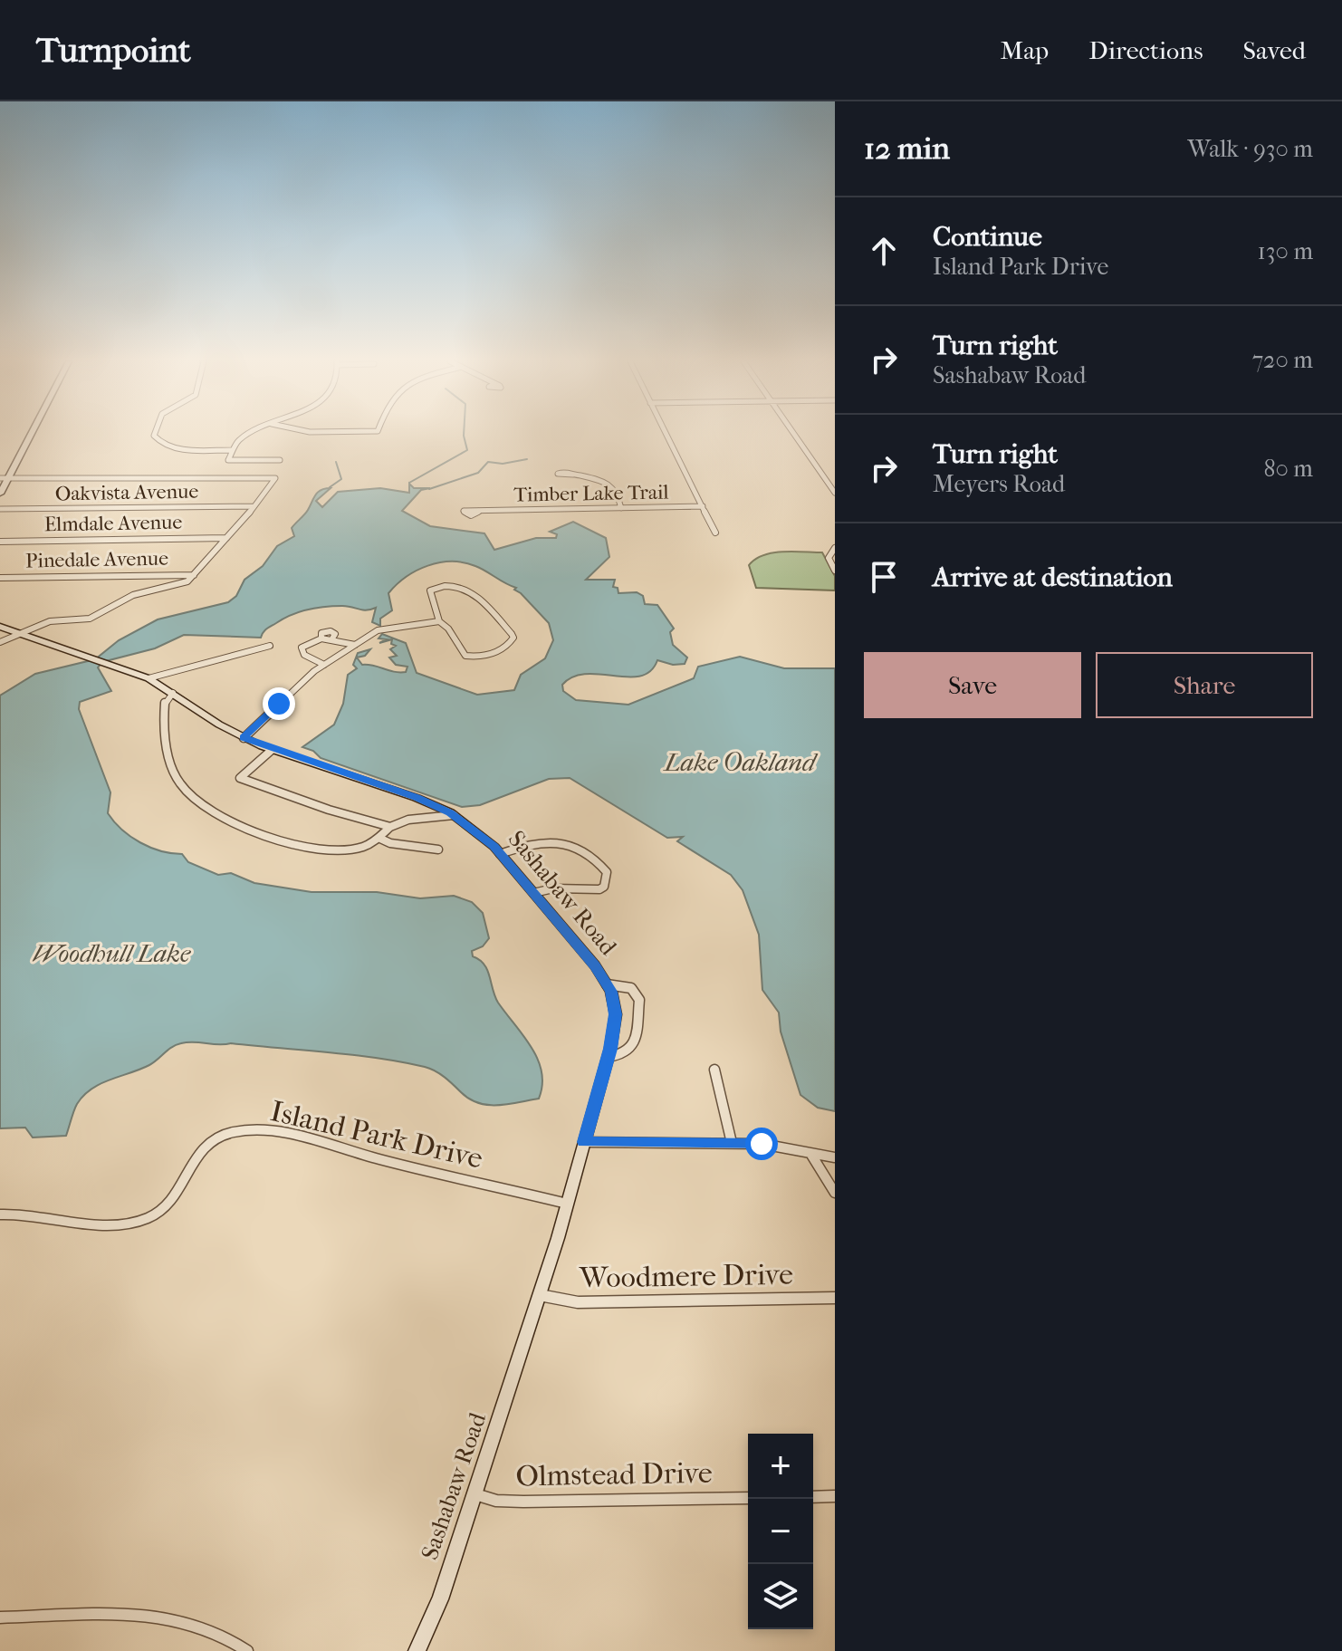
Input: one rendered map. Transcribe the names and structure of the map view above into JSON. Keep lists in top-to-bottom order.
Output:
{
  "streets": {
    "street": [
      "Oakvista Avenue",
      "Timber Lake Trail",
      "Elmdale Avenue",
      "Pinedale Avenue",
      "Sashabaw Road",
      "Island Park Drive",
      "Woodmere Drive",
      "Olmstead Drive"
    ]
  },
  "crossings": [
    ["Sashabaw Road", "Island Park Drive"],
    ["Sashabaw Road", "Woodmere Drive"],
    ["Sashabaw Road", "Olmstead Drive"]
  ],
  "water": ["Lake Oakland", "Woodhull Lake"],
  "page": {
    "header": "Turnpoint",
    "nav": ["Map", "Directions", "Saved"],
    "heading": ["12 min", "Walk · 930 m"],
    "list": [
      ["Continue", "Island Park Drive", "130 m"],
      ["Turn right", "Sashabaw Road", "720 m"],
      ["Turn right", "Meyers Road", "80 m"],
      "Arrive at destination"
    ],
    "buttons": ["Save", "Share"],
    "map_buttons": ["+", "−"]
  }
}
